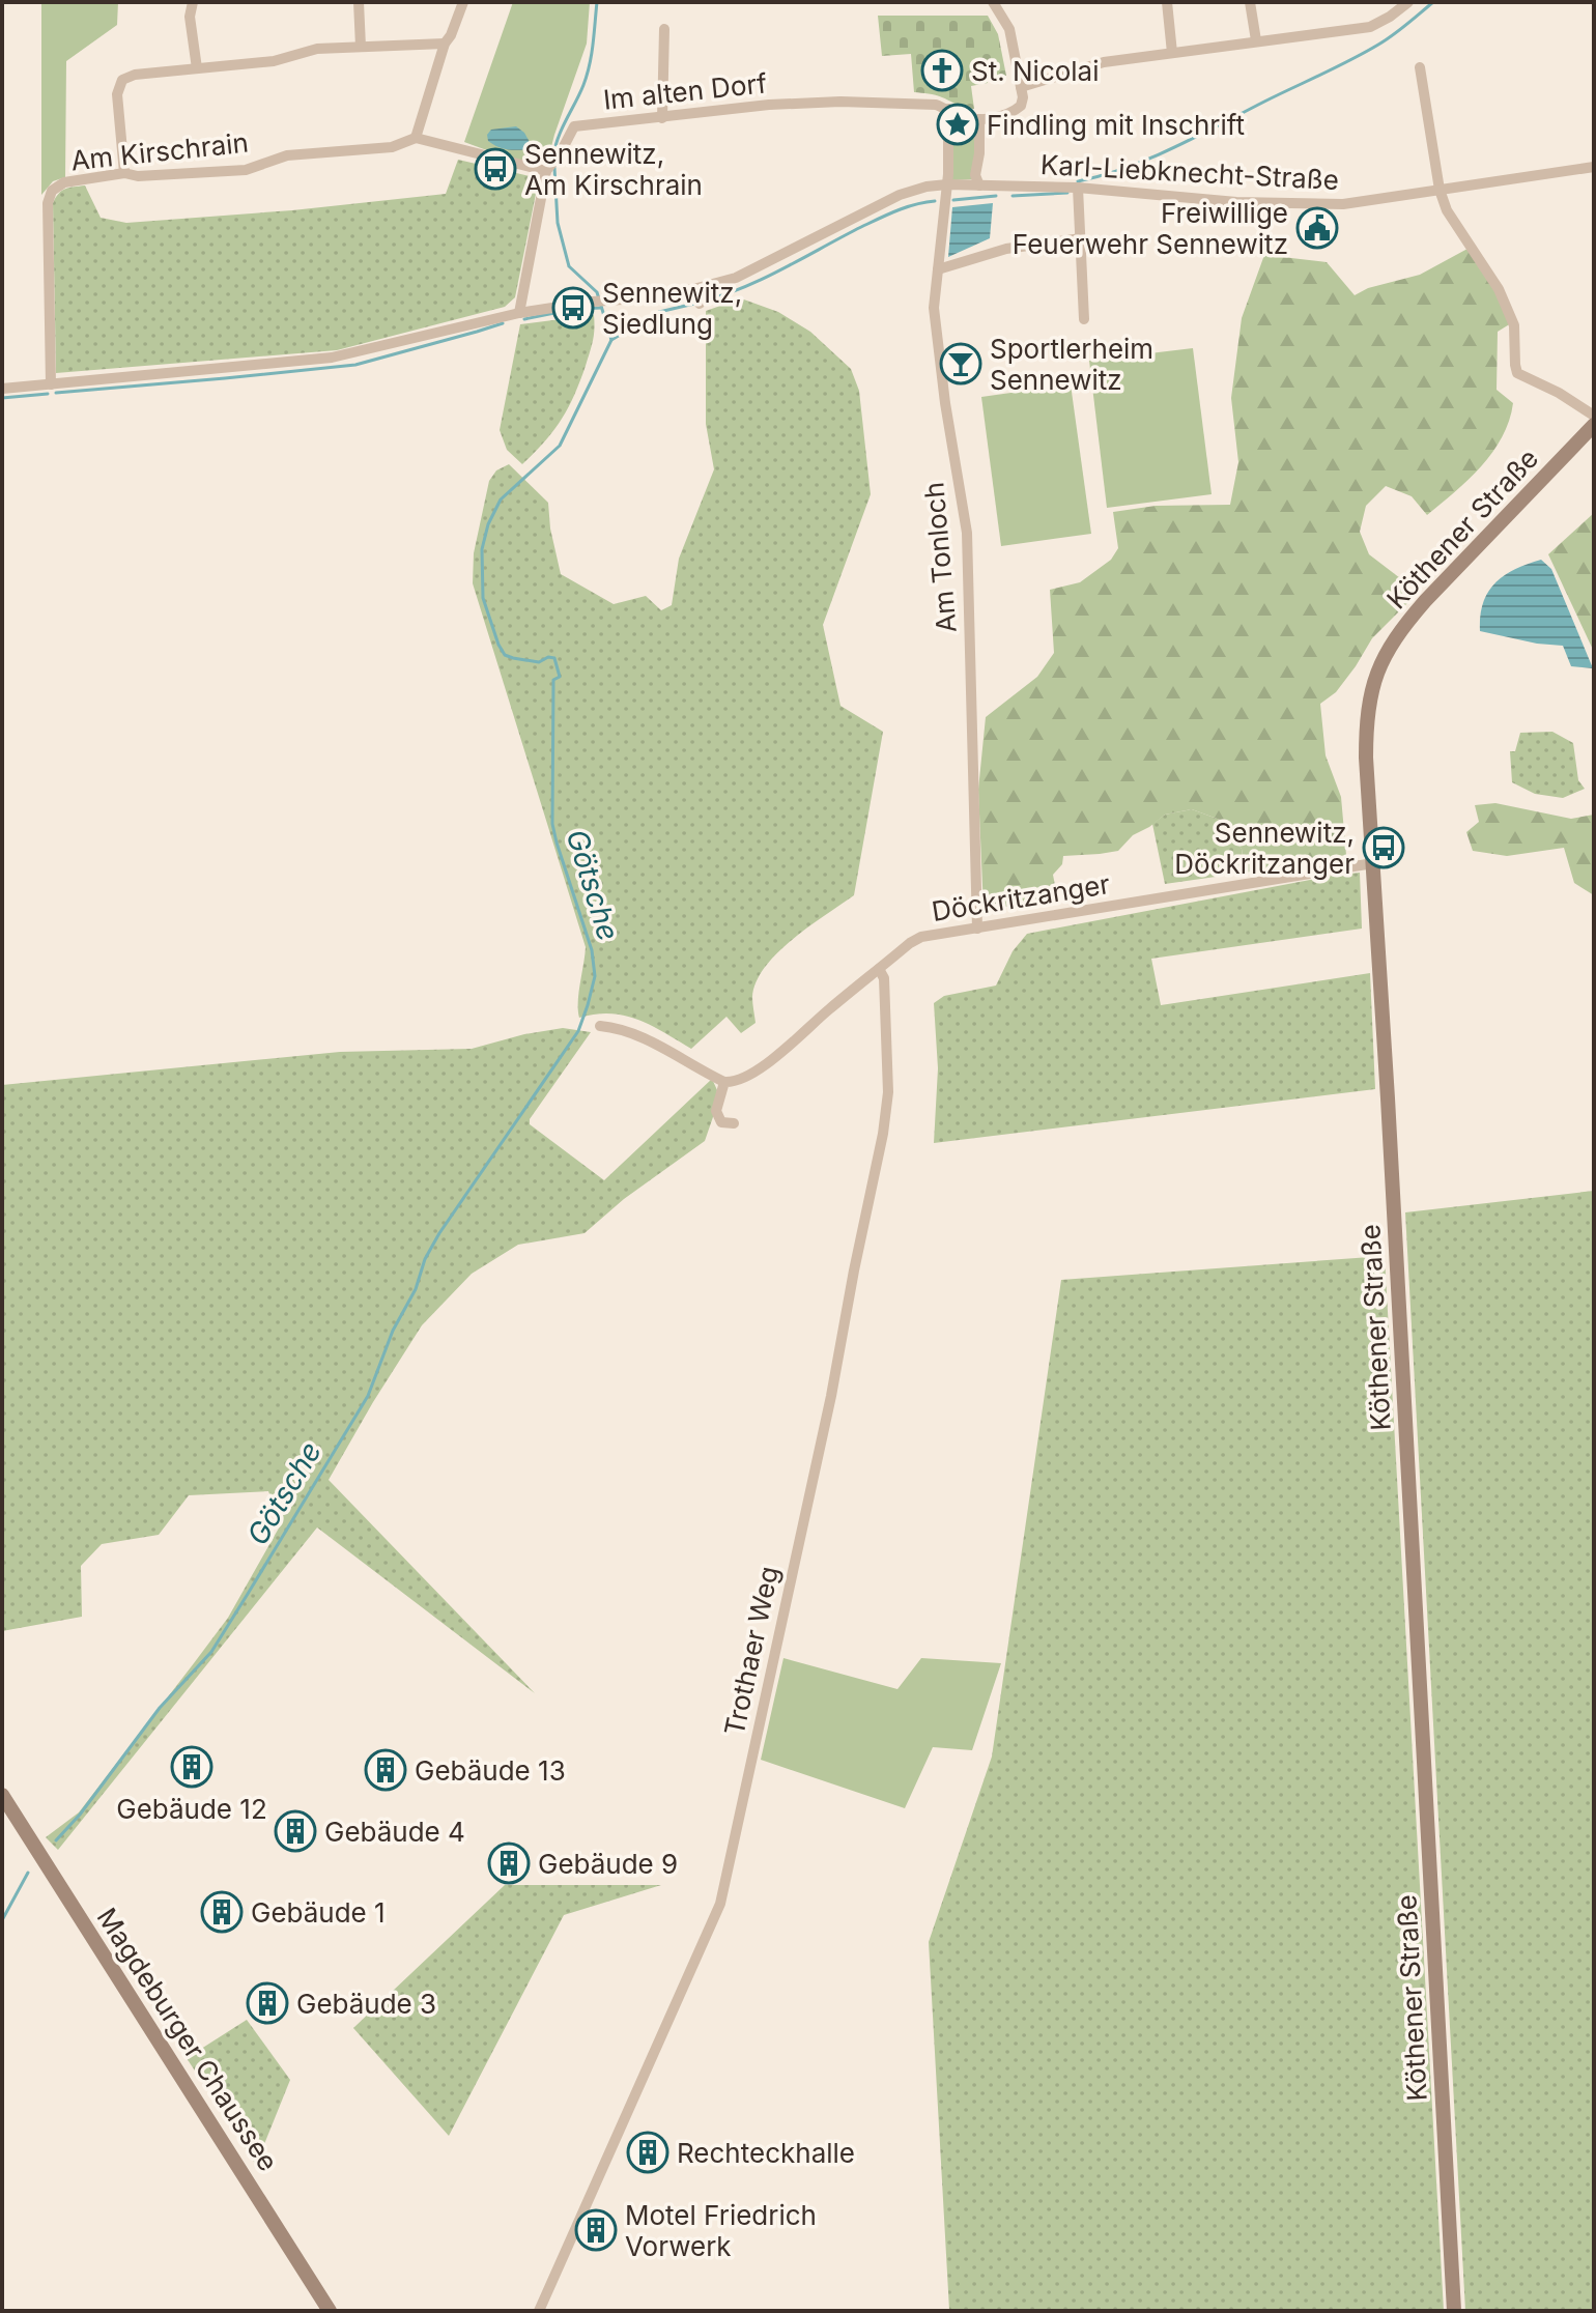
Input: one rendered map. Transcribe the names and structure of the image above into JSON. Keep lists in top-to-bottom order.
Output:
{
  "streets": {
    "main road": ["Köthener Straße", "Magdeburger Chaussee"],
    "street": [
      "Im alten Dorf",
      "Am Kirschrain",
      "Karl-Liebknecht-Straße",
      "Am Tonloch",
      "Döckritzanger",
      "Trothaer Weg"
    ]
  },
  "crossings": [
    ["Im alten Dorf", "Am Tonloch"],
    ["Karl-Liebknecht-Straße", "Am Tonloch"],
    ["Köthener Straße", "Döckritzanger"],
    ["Am Tonloch", "Döckritzanger"],
    ["Döckritzanger", "Trothaer Weg"]
  ],
  "water": ["Götsche"],
  "places": {
    "church": ["St. Nicolai"],
    "place": ["Findling mit Inschrift"],
    "bus stop": ["Sennewitz, Am Kirschrain", "Sennewitz, Siedlung", "Sennewitz, Döckritzanger"],
    "public building": ["Freiwillige Feuerwehr Sennewitz"],
    "bar": ["Sportlerheim Sennewitz"],
    "building": [
      "Gebäude 12",
      "Gebäude 13",
      "Gebäude 4",
      "Gebäude 9",
      "Gebäude 1",
      "Gebäude 3",
      "Rechteckhalle",
      "Motel Friedrich Vorwerk"
    ]
  }
}
